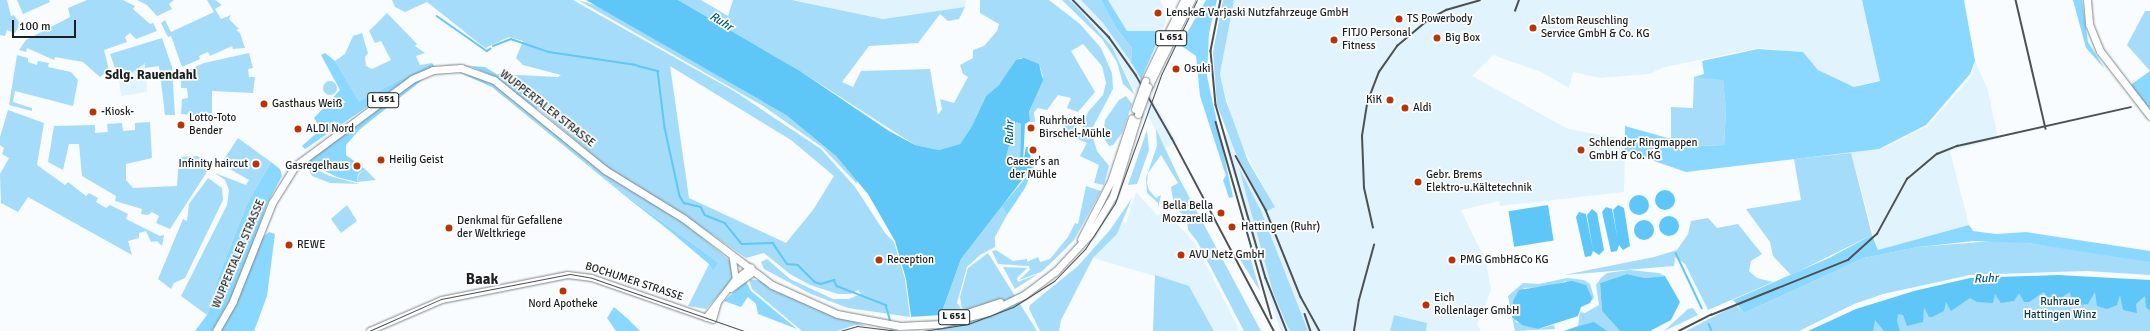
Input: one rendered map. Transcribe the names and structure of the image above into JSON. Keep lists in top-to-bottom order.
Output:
{
  "streets": {
    "main road": ["L 651", "WUPPERTALER STRASSE"],
    "street": ["BOCHUMER STRASSE"]
  },
  "crossings": [
    ["L 651", "WUPPERTALER STRASSE"],
    ["L 651", "BOCHUMER STRASSE"],
    ["WUPPERTALER STRASSE", "BOCHUMER STRASSE"]
  ],
  "districts": ["Sdlg. Rauendahl", "Baak"],
  "water": ["Ruhr"],
  "parks": ["Ruhraue Hattingen Winz"],
  "places": [
    "Lenske& Varjaski Nutzfahrzeuge GmbH",
    "TS Powerbody",
    "Alstom Reuschling Service GmbH & Co. KG",
    "Big Box",
    "FITJO Personal Fitness",
    "Osuki",
    "KiK",
    "Gasthaus Weiß",
    "Aldi",
    "-Kiosk-",
    "Lotto-Toto Bender",
    "Ruhrhotel Birschel-Mühle",
    "ALDI Nord",
    "Caeser's an der Mühle",
    "Schlender Ringmappen GmbH & Co. KG",
    "Heilig Geist",
    "Infinity haircut",
    "Gasregelhaus",
    "Gebr. Brems Elektro-u.Kältetechnik",
    "Bella Bella Mozzarella",
    "Hattingen (Ruhr)",
    "Denkmal für Gefallene der Weltkriege",
    "REWE",
    "AVU Netz GmbH",
    "Reception",
    "PMG GmbH&Co KG",
    "Nord Apotheke",
    "Eich Rollenlager GmbH"
  ],
  "scale_bar": "100 m"
}
